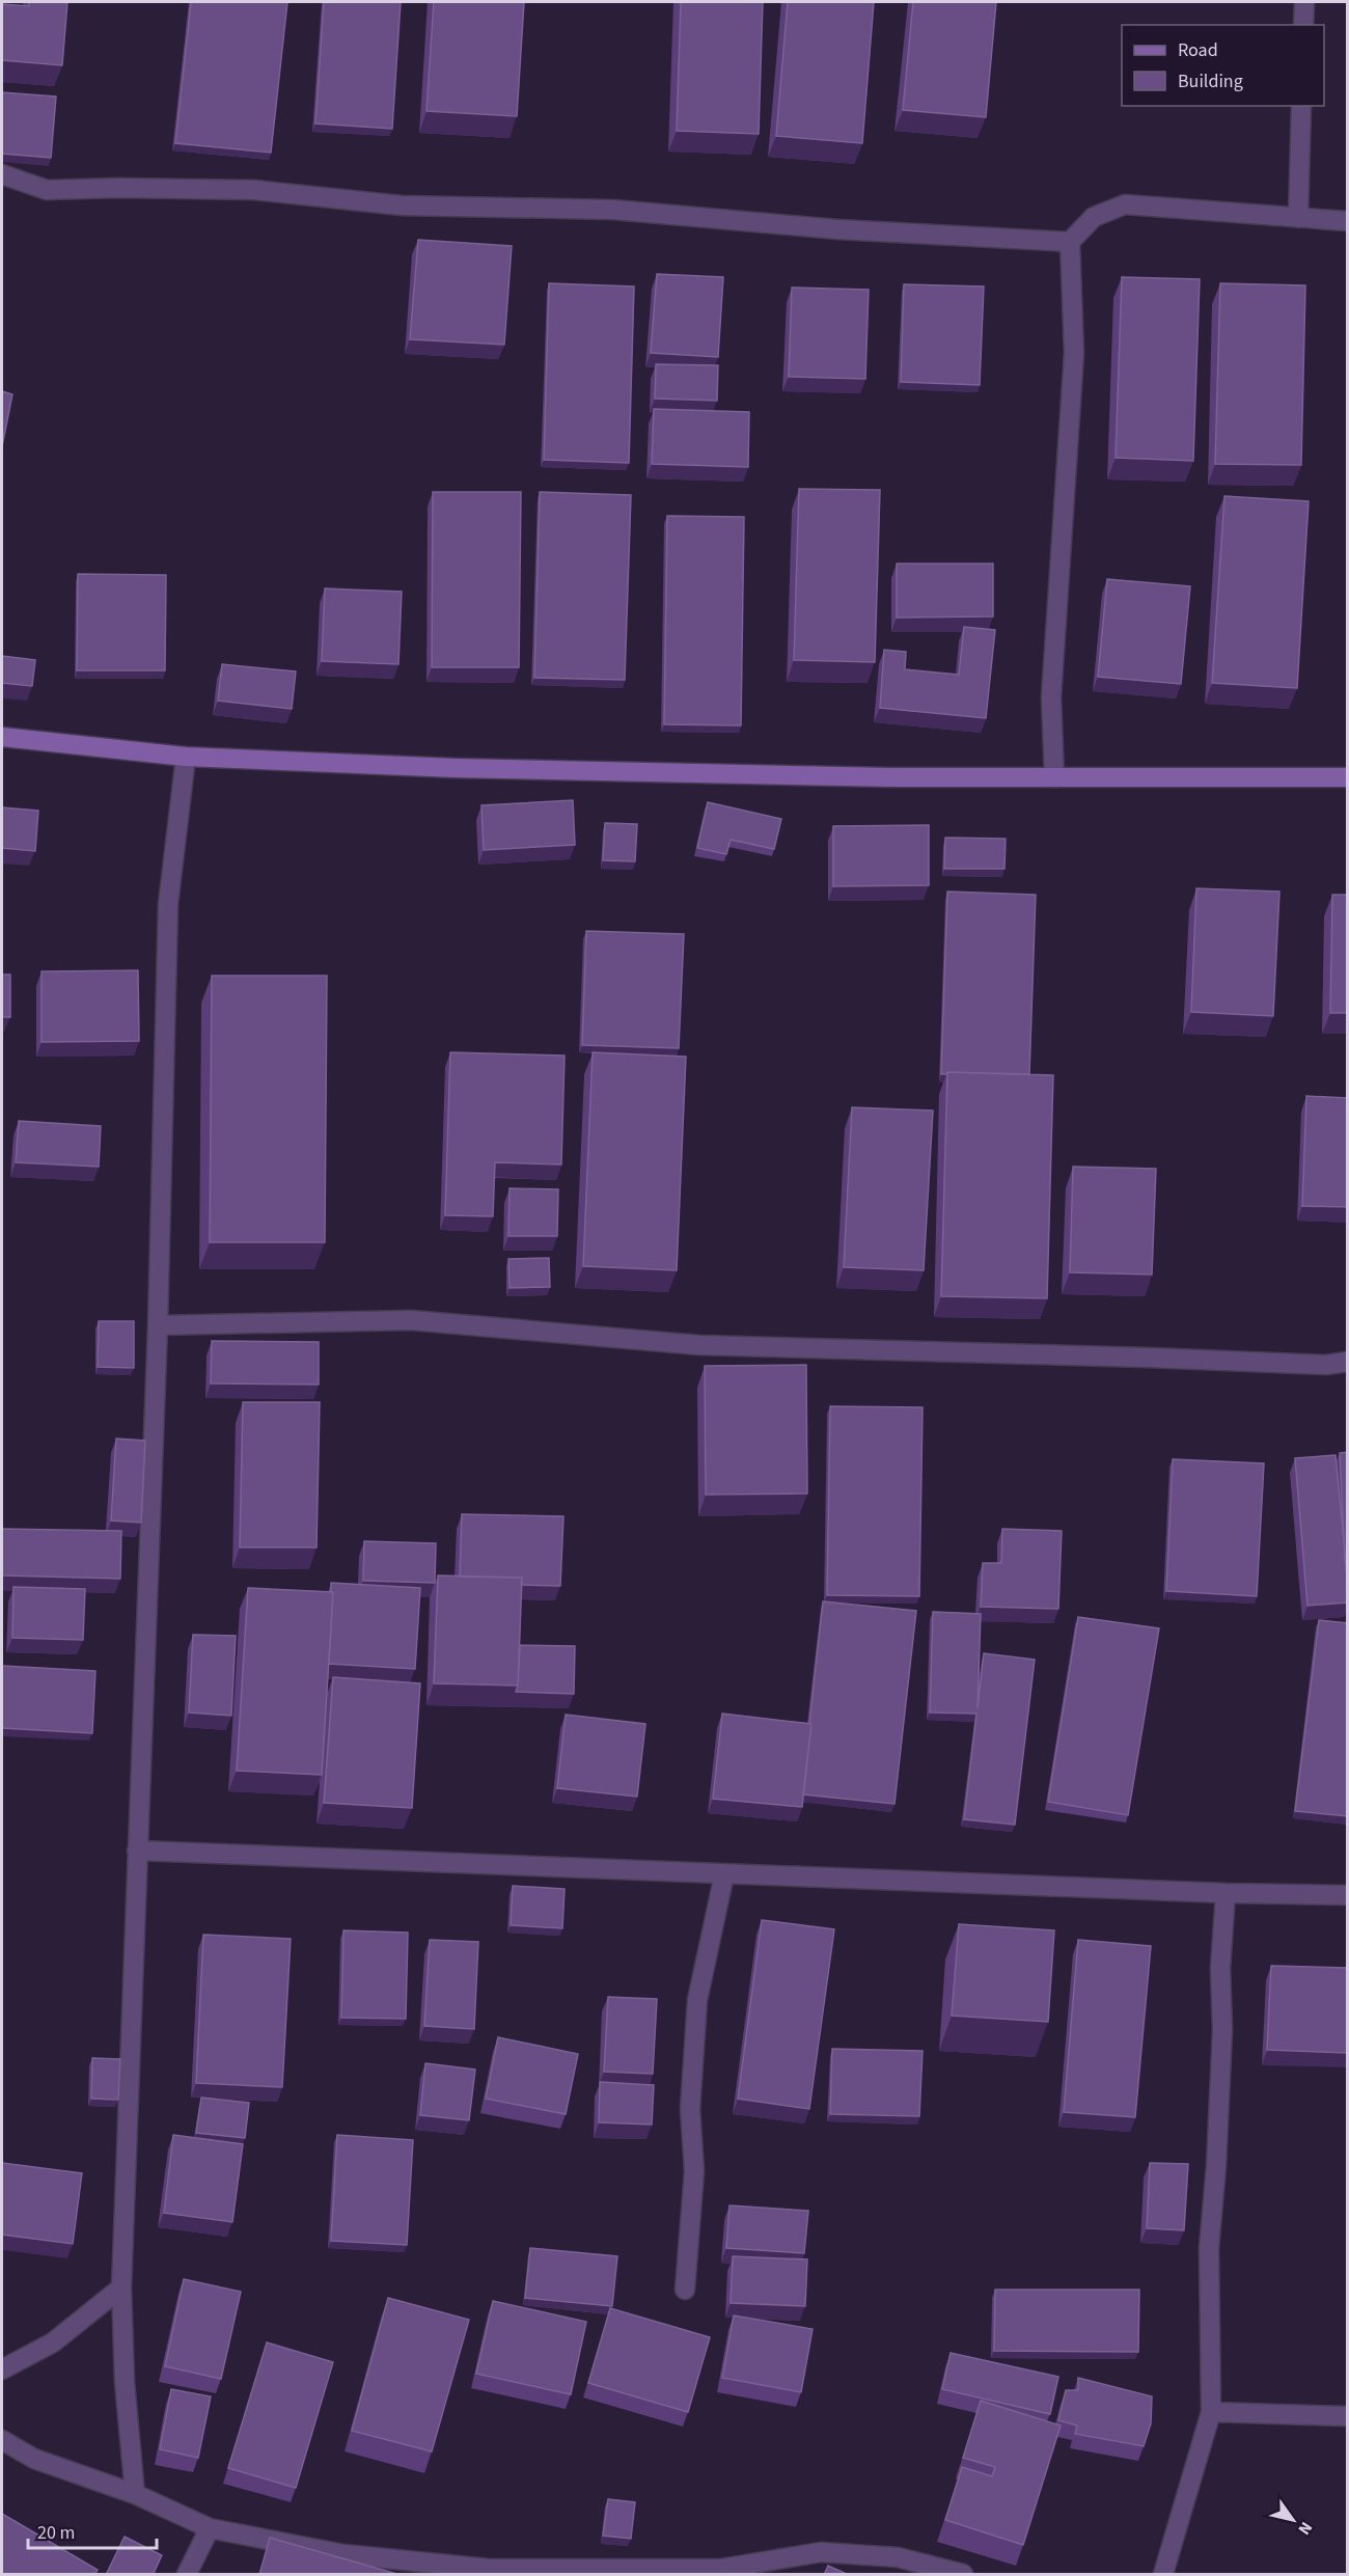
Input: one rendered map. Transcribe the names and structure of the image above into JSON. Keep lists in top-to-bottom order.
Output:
{
  "legend": ["Road", "Building"],
  "scale_bar": "20 m",
  "north": "bottom right"
}
